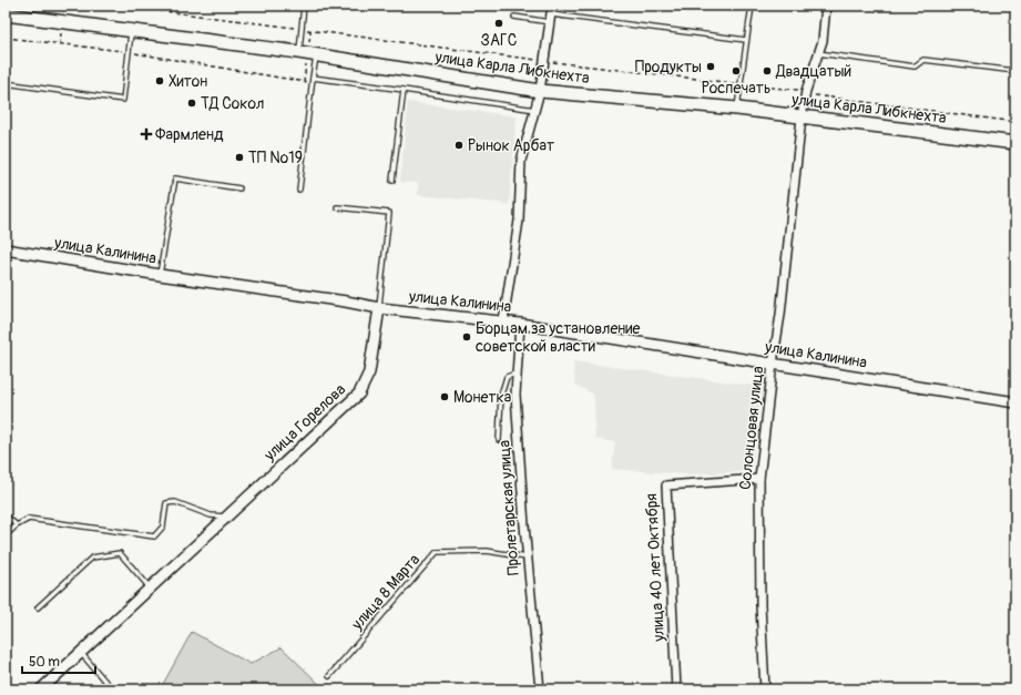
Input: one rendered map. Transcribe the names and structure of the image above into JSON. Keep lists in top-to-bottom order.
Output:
{
  "streets": {
    "main road": ["улица Карла Либкнехта"],
    "street": [
      "улица Калинина",
      "улица Горелова",
      "Солонцовая улица",
      "Пролетарская улица",
      "улица 40 лет Октября"
    ],
    "lane": ["улица 8 Марта"]
  },
  "crossings": [
    ["улица Карла Либкнехта", "Солонцовая улица"],
    ["улица Калинина", "улица Горелова"],
    ["улица Калинина", "Солонцовая улица"],
    ["улица Калинина", "Пролетарская улица"],
    ["Солонцовая улица", "улица 40 лет Октября"],
    ["Пролетарская улица", "улица 8 Марта"]
  ],
  "places": {
    "other": [
      "ЗАГС",
      "Продукты",
      "Роспечать",
      "Двадцатый",
      "Хитон",
      "ТД Сокол",
      "Рынок Арбат",
      "ТП №19",
      "Борцам за установление советской власти",
      "Монетка"
    ],
    "health": ["Фармленд"]
  },
  "scale_bar": "50 m"
}
